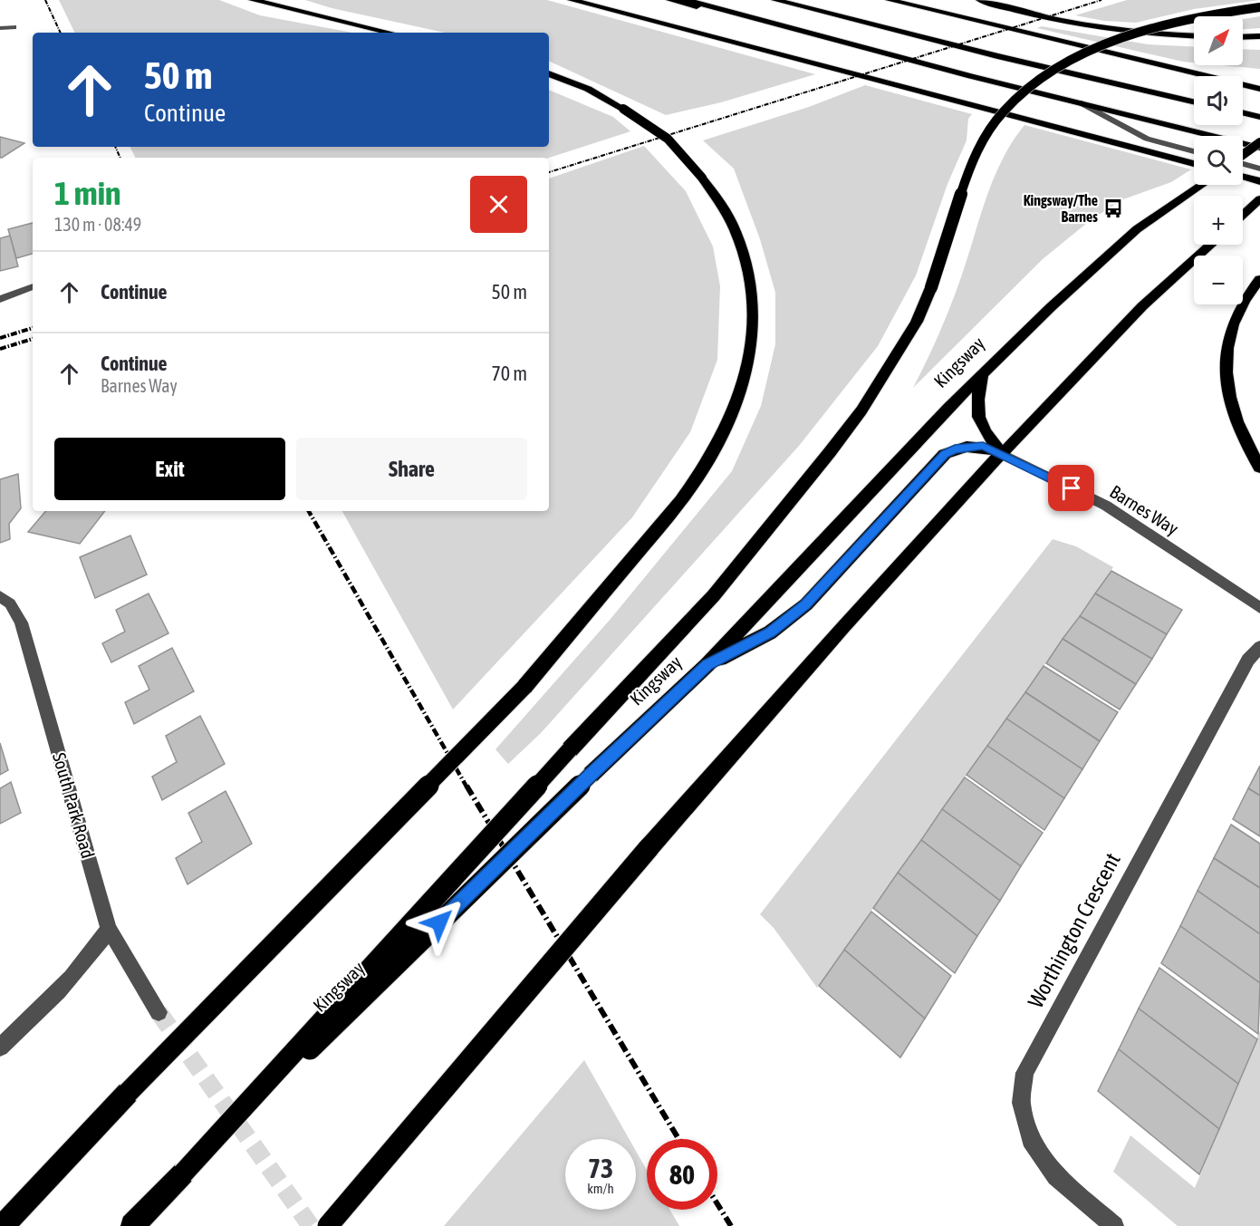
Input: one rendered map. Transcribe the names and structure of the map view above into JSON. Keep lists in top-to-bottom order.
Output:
{
  "streets": {
    "highway": ["Kingsway"],
    "street": ["Barnes Way", "South Park Road", "Worthington Crescent"]
  },
  "places": {
    "bus stop": ["Kingsway/The Barnes"]
  },
  "north": "top right",
  "page": {
    "map_buttons": ["+", "−"],
    "turn": ["50 m", "Continue"],
    "heading": ["1 min", "130 m · 08:49"],
    "list": [
      {
        "name": "Continue",
        "value": "50 m"
      },
      {
        "name": "Continue",
        "note": "Barnes Way",
        "value": "70 m"
      }
    ],
    "buttons": ["Exit", "Share"],
    "speed": "73 km/h",
    "limit": "80"
  }
}
